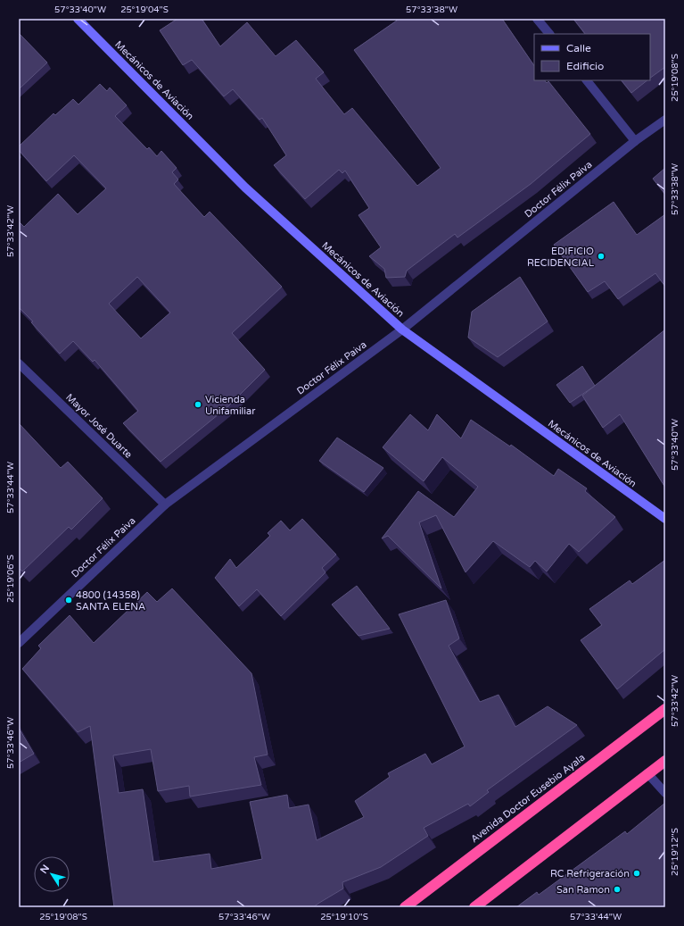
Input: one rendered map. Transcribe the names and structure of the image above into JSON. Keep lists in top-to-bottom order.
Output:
{
  "streets": {
    "highway": ["Avenida Doctor Eusebio Ayala"],
    "street": ["Mecánicos de Aviación", "Doctor Félix Paiva", "Mayor José Duarte"]
  },
  "crossings": [
    ["Mecánicos de Aviación", "Doctor Félix Paiva"],
    ["Doctor Félix Paiva", "Mayor José Duarte"]
  ],
  "places": [
    "EDIFICIO RECIDENCIAL",
    "Vicienda Unifamiliar",
    "4800 (14358) SANTA ELENA",
    "RC Refrigeración",
    "San Ramon"
  ],
  "legend": ["Calle", "Edificio"],
  "north": "top left",
  "coordinates": [
    "57°33'40\"W",
    "25°19'04\"S",
    "57°33'38\"W",
    "25°19'08\"S",
    "57°33'42\"W",
    "57°33'44\"W",
    "25°19'06\"S",
    "57°33'46\"W",
    "25°19'12\"S",
    "25°19'10\"S"
  ]
}
